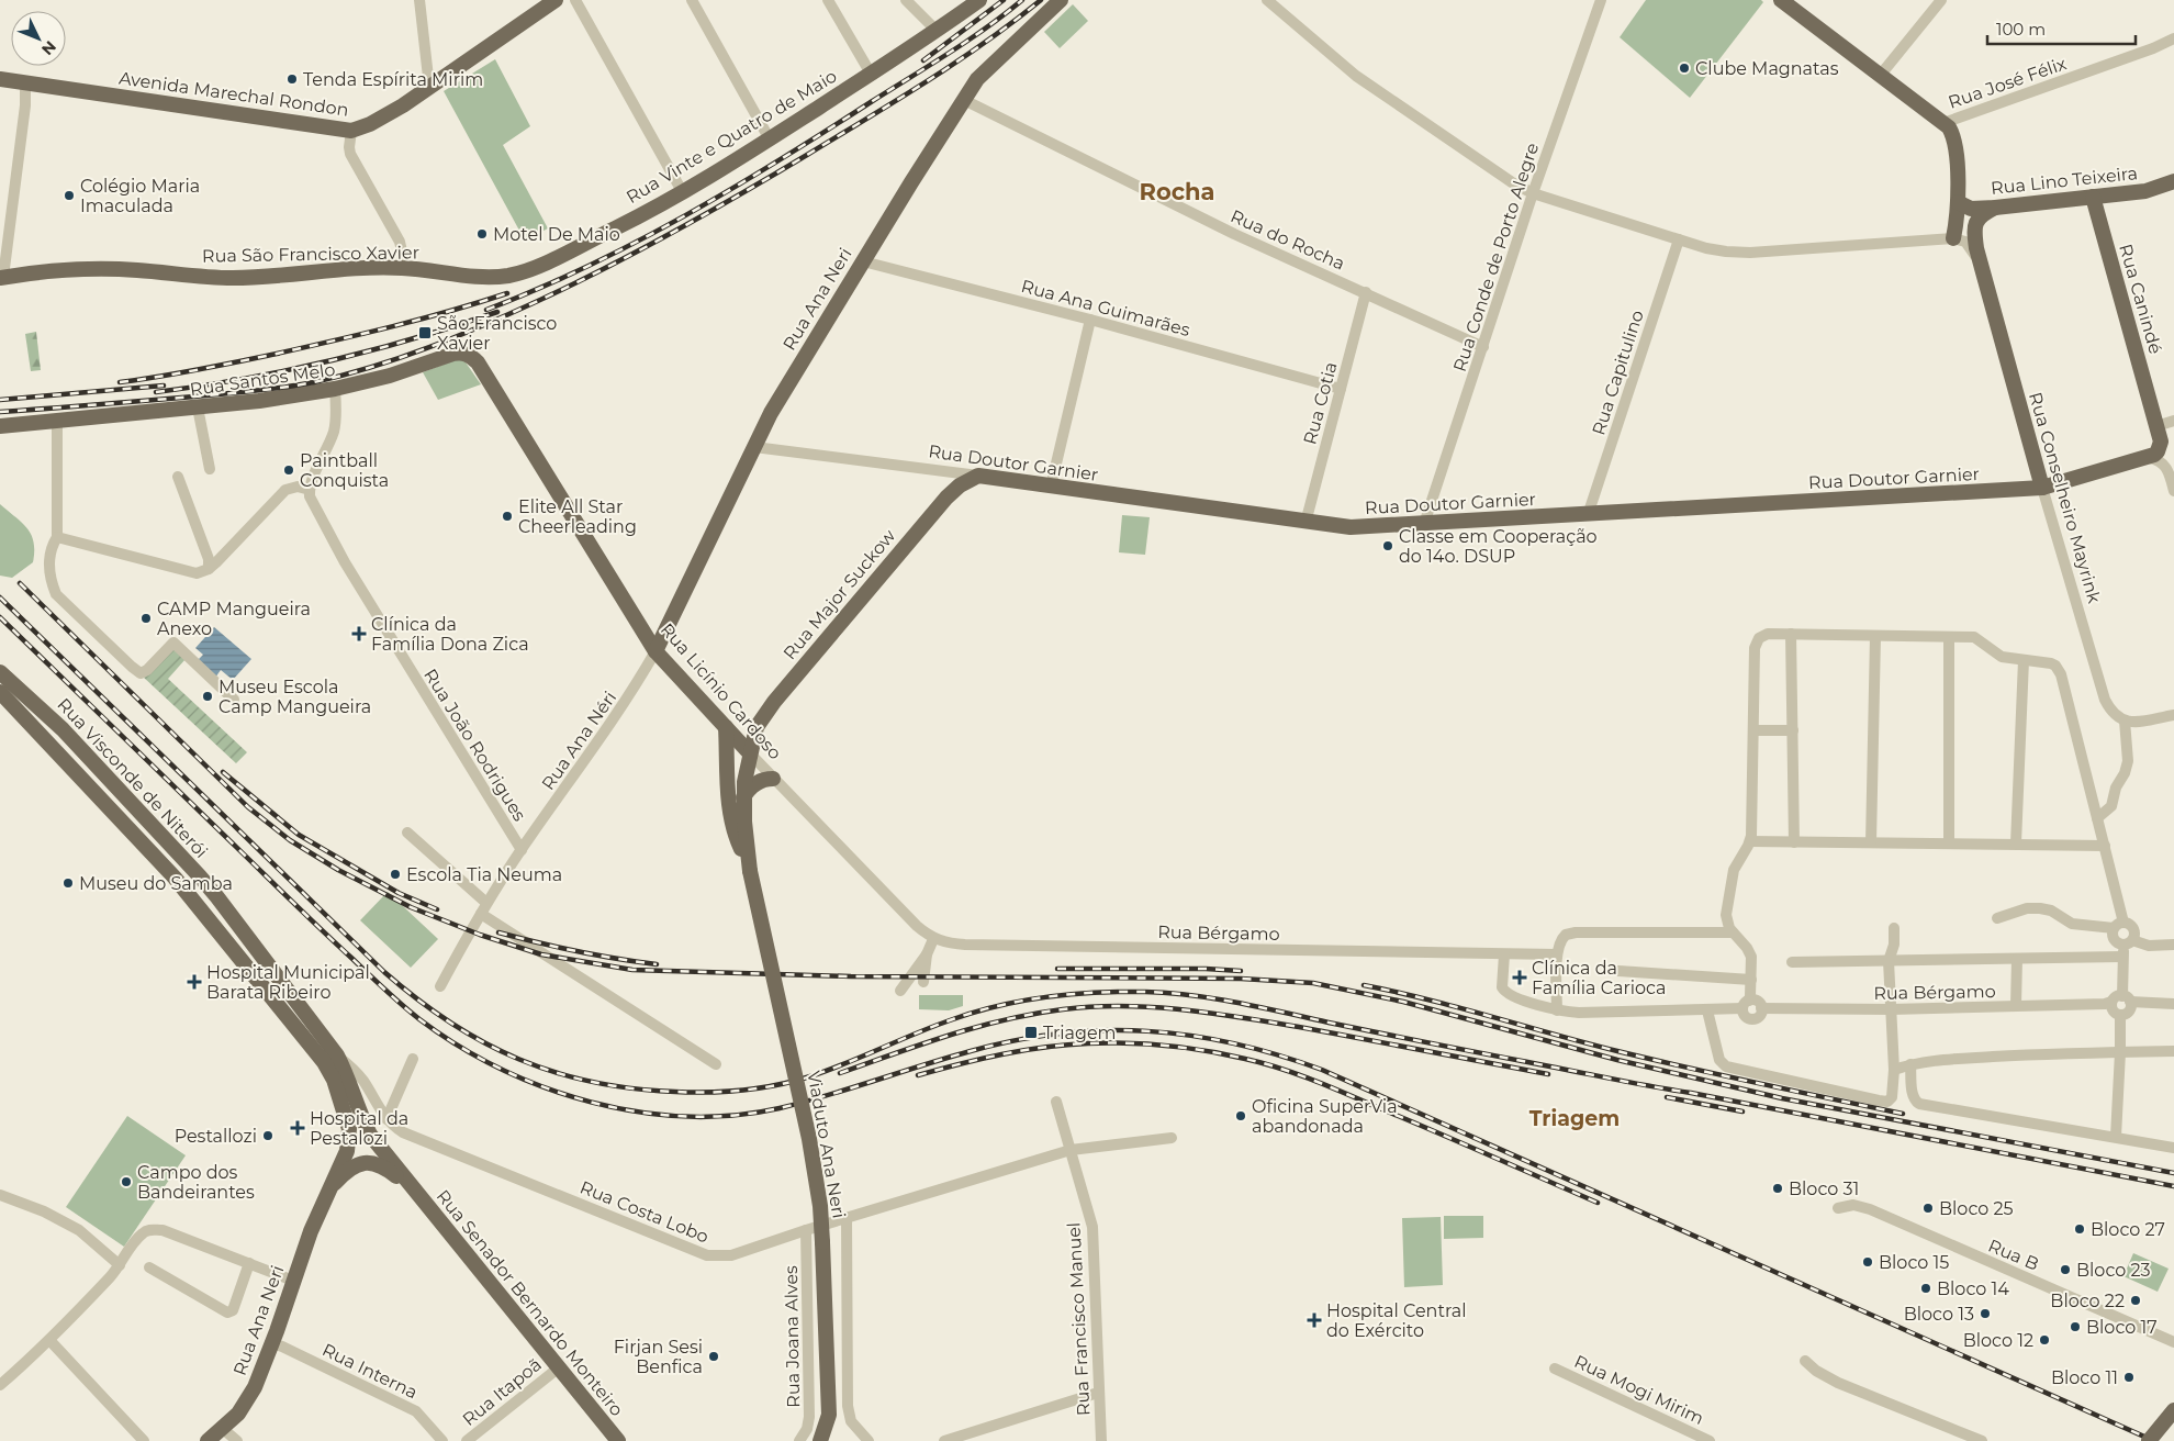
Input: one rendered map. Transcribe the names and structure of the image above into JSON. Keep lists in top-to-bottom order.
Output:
{
  "streets": {
    "main road": [
      "Avenida Marechal Rondon",
      "Rua Vinte e Quatro de Maio",
      "Rua Lino Teixeira",
      "Rua São Francisco Xavier",
      "Rua Ana Neri",
      "Rua Canindé",
      "Rua Santos Melo",
      "Rua Doutor Garnier",
      "Rua Conselheiro Mayrink",
      "Rua Major Suckow",
      "Rua Licínio Cardoso",
      "Rua Visconde de Niterói",
      "Viaduto Ana Neri",
      "Rua Senador Bernardo Monteiro"
    ],
    "street": [
      "Rua José Félix",
      "Rua do Rocha",
      "Rua Conde de Porto Alegre",
      "Rua Ana Guimarães",
      "Rua Capitulino",
      "Rua Cotia",
      "Rua Ana Néri",
      "Rua João Rodrigues",
      "Rua Bérgamo",
      "Rua Costa Lobo",
      "Rua B",
      "Rua Francisco Manuel",
      "Rua Joana Alves",
      "Rua Interna",
      "Rua Mogi Mirim",
      "Rua Itapoã"
    ]
  },
  "crossings": [
    ["Rua Vinte e Quatro de Maio", "Rua São Francisco Xavier"],
    ["Rua Lino Teixeira", "Rua Canindé"],
    ["Rua do Rocha", "Rua Conde de Porto Alegre"],
    ["Rua do Rocha", "Rua Ana Neri"],
    ["Rua do Rocha", "Rua Cotia"],
    ["Rua Conde de Porto Alegre", "Rua Doutor Garnier"],
    ["Rua Ana Neri", "Rua Ana Guimarães"],
    ["Rua Ana Neri", "Rua Doutor Garnier"],
    ["Rua Ana Neri", "Rua Licínio Cardoso"],
    ["Rua Ana Neri", "Rua Ana Néri"],
    ["Rua Ana Neri", "Rua Visconde de Niterói"],
    ["Rua Ana Neri", "Rua Interna"],
    ["Rua Canindé", "Rua Doutor Garnier"],
    ["Rua Ana Guimarães", "Rua Cotia"],
    ["Rua Capitulino", "Rua Doutor Garnier"],
    ["Rua Santos Melo", "Rua Licínio Cardoso"],
    ["Rua Cotia", "Rua Doutor Garnier"],
    ["Rua Doutor Garnier", "Rua Conselheiro Mayrink"],
    ["Rua Doutor Garnier", "Rua Major Suckow"],
    ["Rua Major Suckow", "Rua Licínio Cardoso"],
    ["Rua Major Suckow", "Viaduto Ana Neri"],
    ["Rua Licínio Cardoso", "Rua Ana Néri"],
    ["Rua Licínio Cardoso", "Rua Bérgamo"],
    ["Rua Licínio Cardoso", "Viaduto Ana Neri"],
    ["Rua Ana Néri", "Rua João Rodrigues"],
    ["Rua Visconde de Niterói", "Rua Costa Lobo"],
    ["Rua Visconde de Niterói", "Rua Senador Bernardo Monteiro"],
    ["Rua Costa Lobo", "Rua Francisco Manuel"],
    ["Rua Costa Lobo", "Rua Joana Alves"],
    ["Rua Senador Bernardo Monteiro", "Rua Itapoã"]
  ],
  "districts": ["Rocha", "Triagem"],
  "places": {
    "other": [
      "Clube Magnatas",
      "Tenda Espírita Mirim",
      "Colégio Maria Imaculada",
      "Motel De Maio",
      "Paintball Conquista",
      "Elite All Star Cheerleading",
      "Classe em Cooperação do 14o. DSUP",
      "CAMP Mangueira Anexo",
      "Museu Escola Camp Mangueira",
      "Escola Tia Neuma",
      "Museu do Samba",
      "Oficina SuperVia abandonada",
      "Pestallozi",
      "Campo dos Bandeirantes",
      "Bloco 31",
      "Bloco 25",
      "Bloco 27",
      "Bloco 15",
      "Bloco 23",
      "Bloco 14",
      "Bloco 22",
      "Bloco 13",
      "Bloco 17",
      "Bloco 12",
      "Firjan Sesi Benfica",
      "Bloco 11"
    ],
    "transit": ["São Francisco Xavier", "Triagem"],
    "health": [
      "Clínica da Família Dona Zica",
      "Clínica da Família Carioca",
      "Hospital Municipal Barata Ribeiro",
      "Hospital da Pestalozi",
      "Hospital Central do Exército"
    ]
  },
  "scale_bar": "100 m",
  "north": "bottom right"
}
